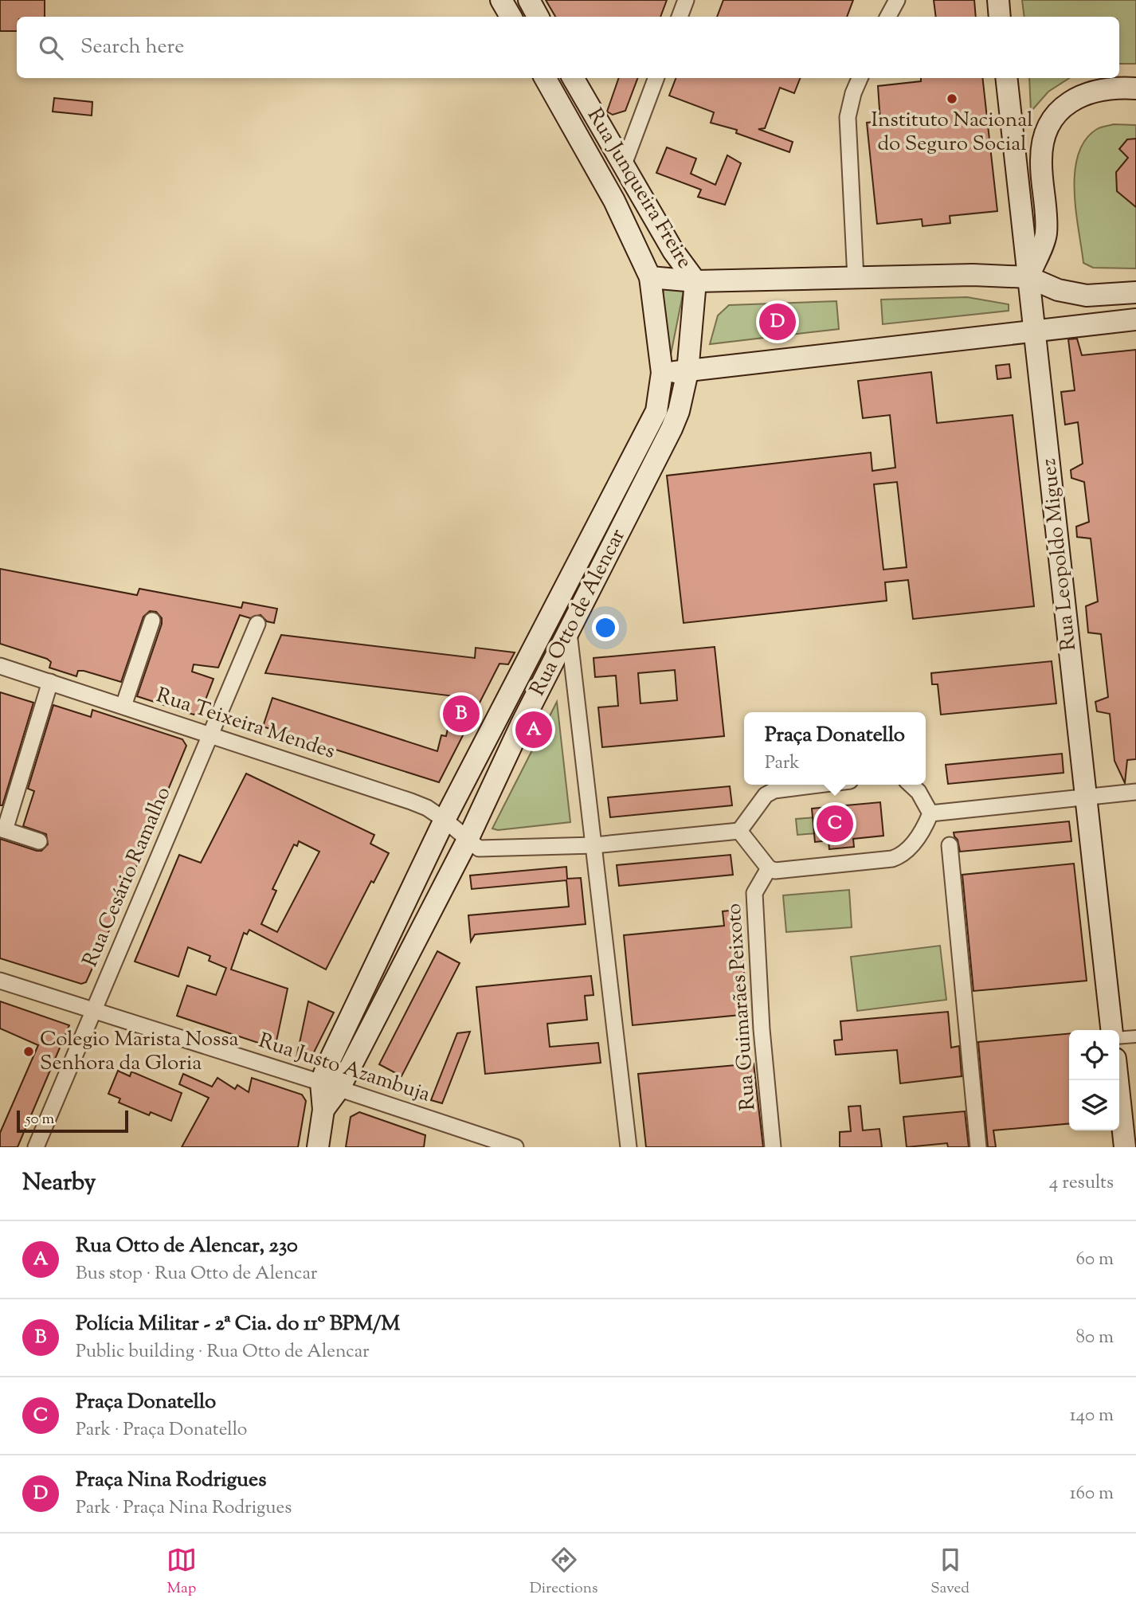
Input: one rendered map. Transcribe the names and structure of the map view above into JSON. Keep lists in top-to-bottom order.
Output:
{
  "streets": {
    "main road": ["Rua Junqueira Freire", "Rua Leopoldo Miguez", "Rua Otto de Alencar"],
    "street": [
      "Rua Teixeira Mendes",
      "Rua Cesário Ramalho",
      "Rua Guimarães Peixoto",
      "Rua Justo Azambuja"
    ]
  },
  "crossings": [
    ["Rua Junqueira Freire", "Rua Otto de Alencar"],
    ["Rua Otto de Alencar", "Rua Teixeira Mendes"],
    ["Rua Otto de Alencar", "Rua Justo Azambuja"],
    ["Rua Teixeira Mendes", "Rua Cesário Ramalho"],
    ["Rua Cesário Ramalho", "Rua Justo Azambuja"]
  ],
  "places": ["Instituto Nacional do Seguro Social", "Colegio Marista Nossa Senhora da Gloria"],
  "scale_bar": "50 m",
  "page": {
    "search": "Search here",
    "pins": [
      "D",
      "B",
      "A",
      "C"
    ],
    "popup": ["Praça Donatello", "Park"],
    "scale": "50 m",
    "heading": ["Nearby", "4 results"],
    "list": [
      {
        "mark": "A",
        "name": "Rua Otto de Alencar, 230",
        "note": "Bus stop · Rua Otto de Alencar",
        "value": "60 m"
      },
      {
        "mark": "B",
        "name": "Polícia Militar - 2ª Cia. do 11º BPM/M",
        "note": "Public building · Rua Otto de Alencar",
        "value": "80 m"
      },
      {
        "mark": "C",
        "name": "Praça Donatello",
        "note": "Park · Praça Donatello",
        "value": "140 m"
      },
      {
        "mark": "D",
        "name": "Praça Nina Rodrigues",
        "note": "Park · Praça Nina Rodrigues",
        "value": "160 m"
      }
    ],
    "nav": ["Map", "Directions", "Saved"]
  }
}
